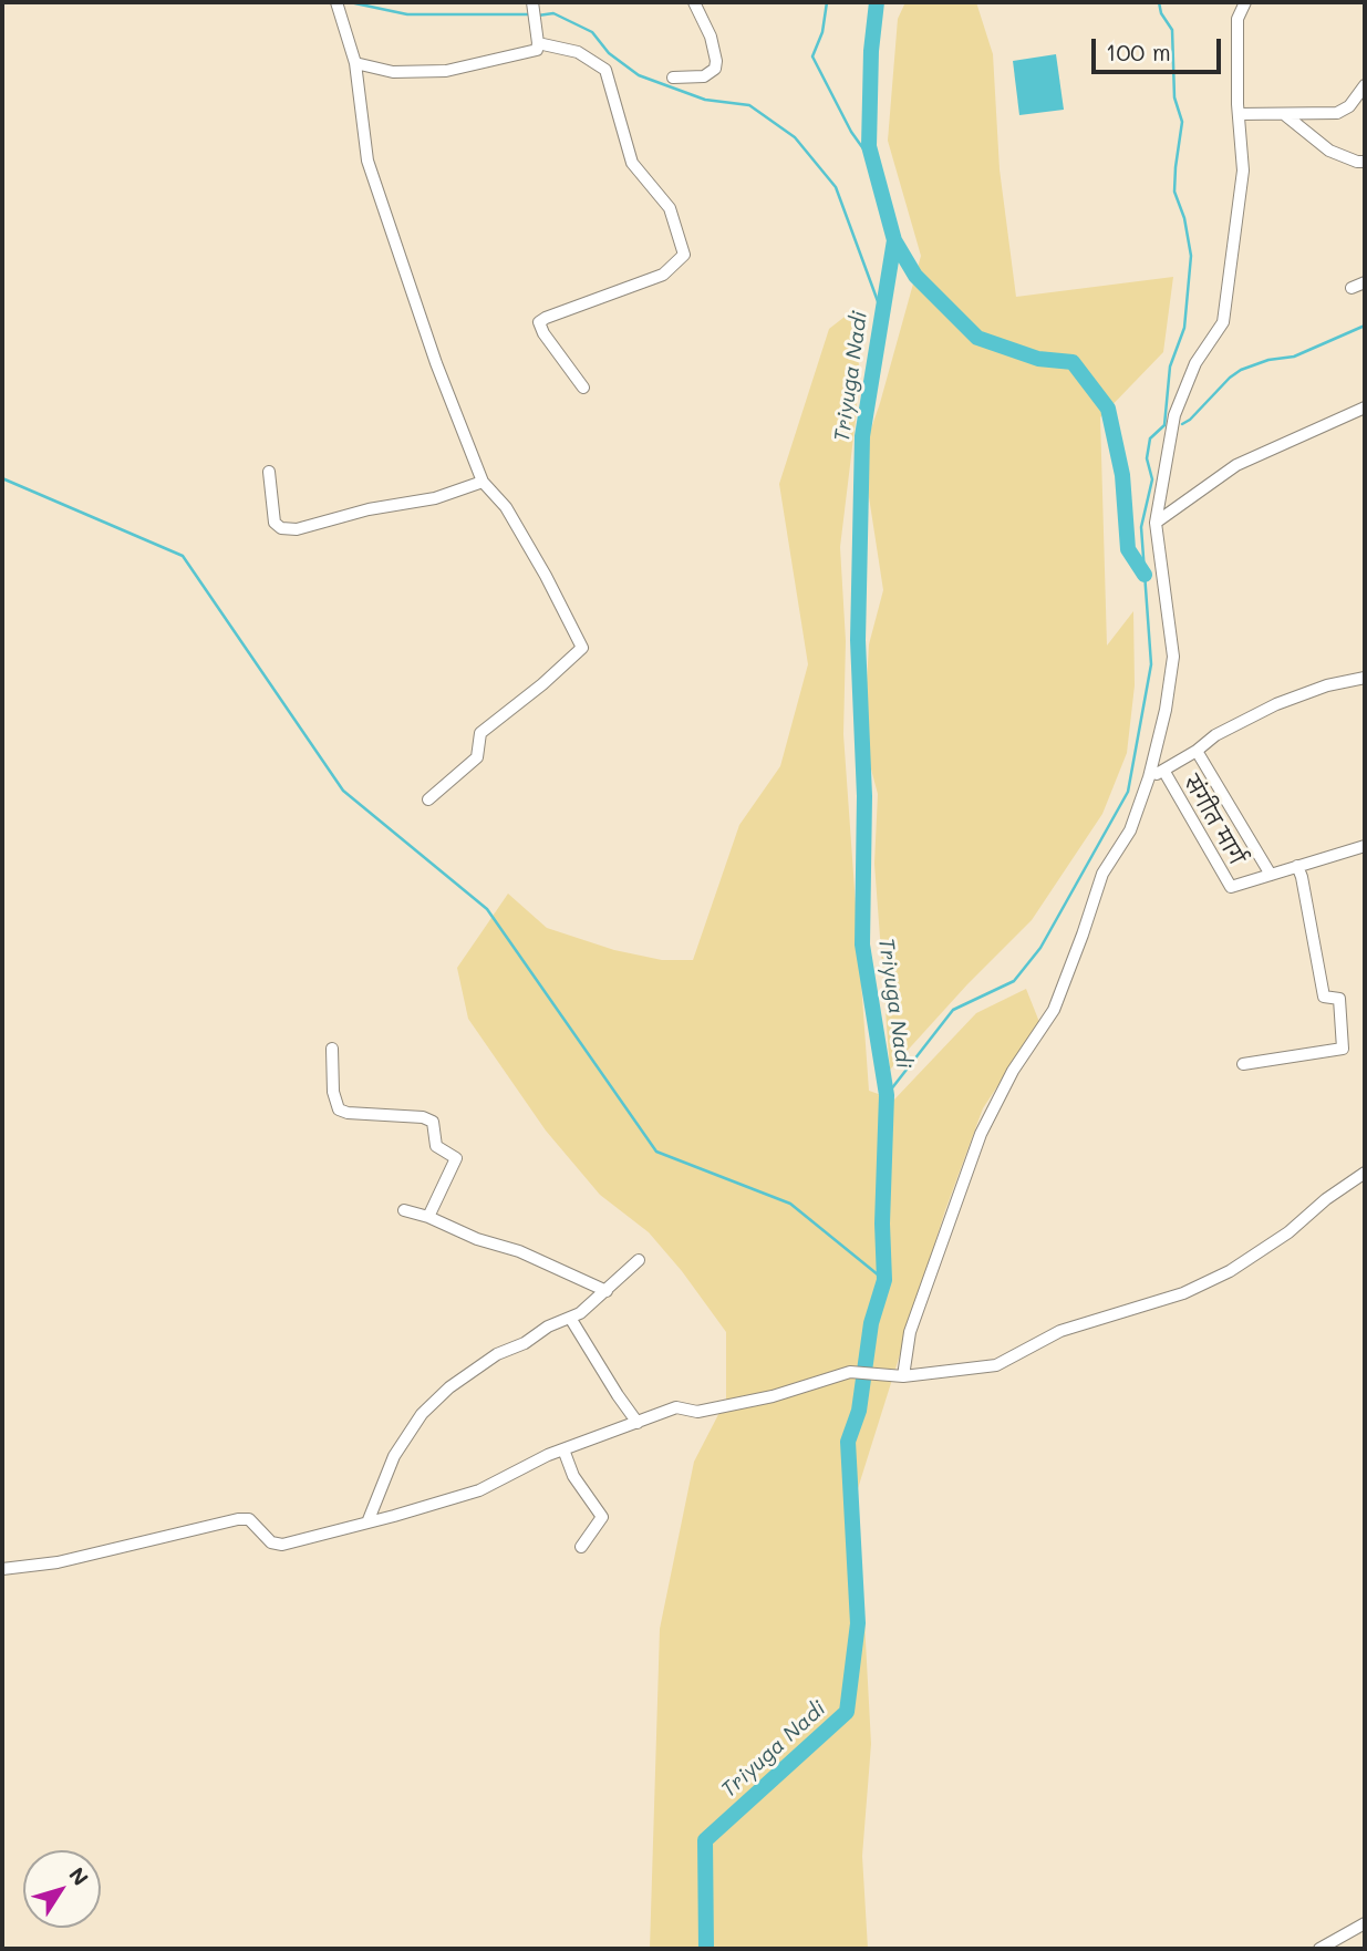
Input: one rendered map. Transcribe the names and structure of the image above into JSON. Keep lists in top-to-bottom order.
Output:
{
  "streets": {
    "street": ["संगीत मार्ग"]
  },
  "water": ["Triyuga Nadi"],
  "scale_bar": "100 m",
  "north": "top right"
}
